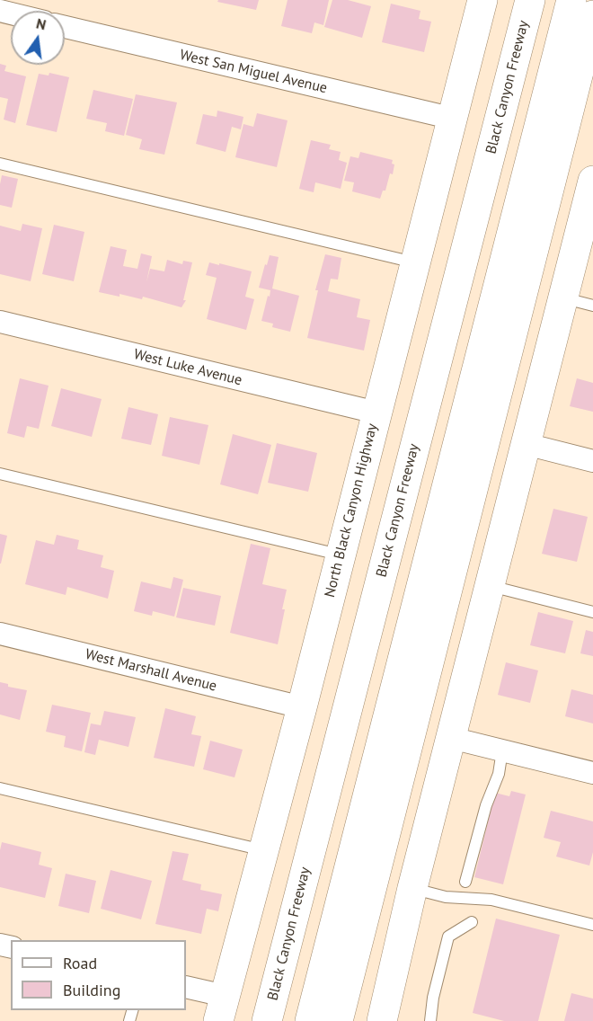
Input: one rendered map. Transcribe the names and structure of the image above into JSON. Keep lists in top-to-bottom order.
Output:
{
  "streets": {
    "main road": ["Black Canyon Freeway", "North Black Canyon Highway"],
    "street": ["West San Miguel Avenue", "West Luke Avenue", "West Marshall Avenue"]
  },
  "crossings": [
    ["West San Miguel Avenue", "North Black Canyon Highway"],
    ["West Luke Avenue", "North Black Canyon Highway"],
    ["North Black Canyon Highway", "West Marshall Avenue"]
  ],
  "legend": ["Road", "Building"],
  "north": "top"
}
